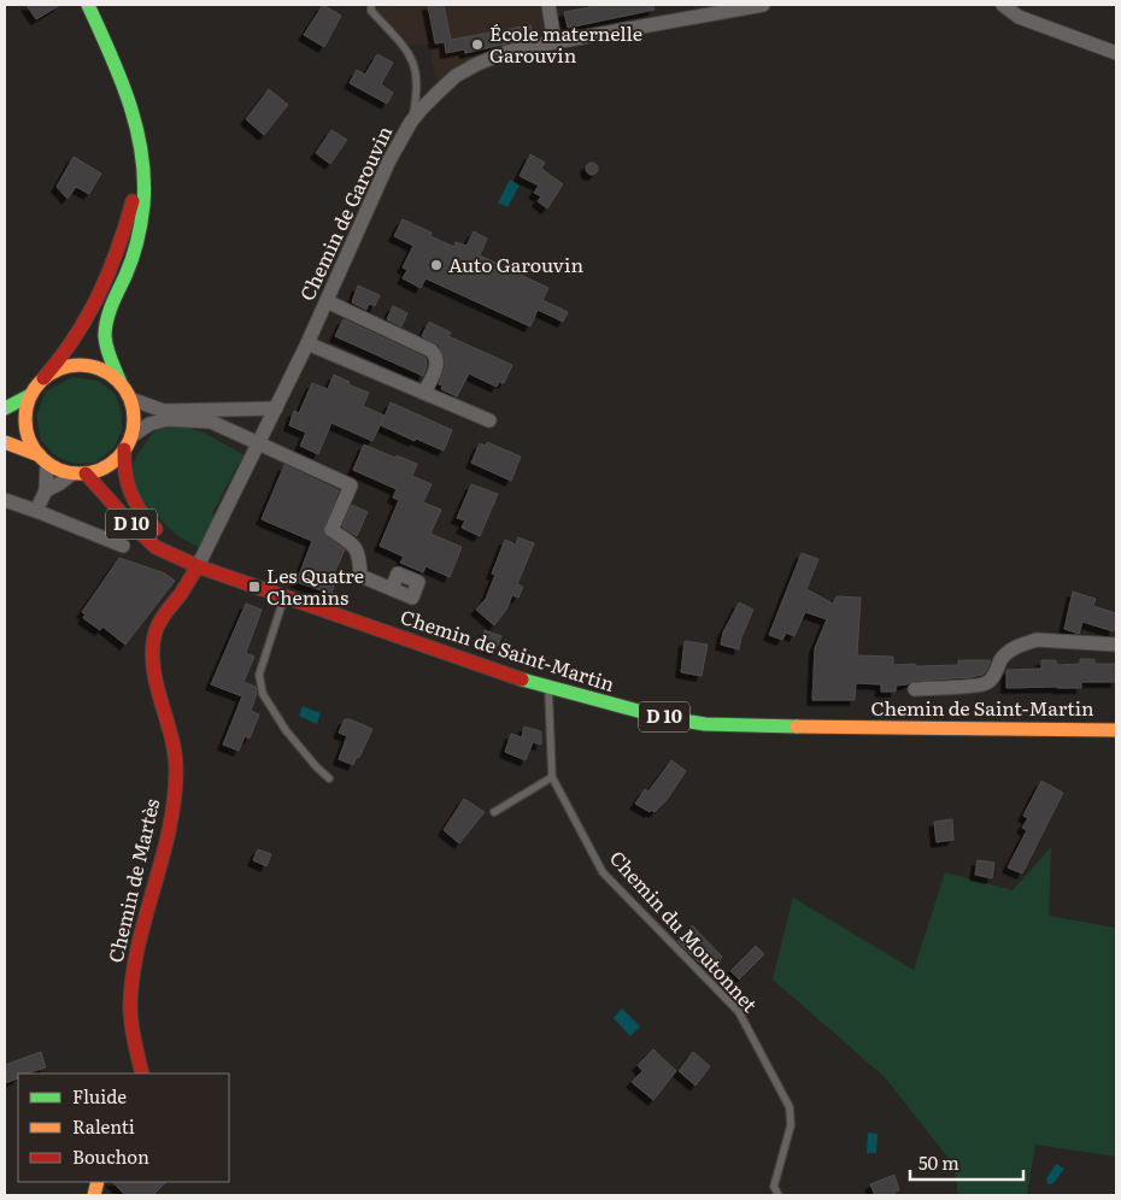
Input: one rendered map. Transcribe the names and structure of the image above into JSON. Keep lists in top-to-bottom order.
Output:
{
  "streets": {
    "main road": ["D 10", "Chemin de Saint-Martin", "Chemin de Martès"],
    "street": ["Chemin de Garouvin"],
    "lane": ["Chemin du Moutonnet"]
  },
  "crossings": [
    ["Chemin de Garouvin", "D 10"],
    ["Chemin de Garouvin", "Chemin de Saint-Martin"],
    ["Chemin de Garouvin", "Chemin de Martès"],
    ["D 10", "Chemin de Saint-Martin"],
    ["D 10", "Chemin de Martès"],
    ["Chemin de Saint-Martin", "Chemin de Martès"],
    ["Chemin de Saint-Martin", "Chemin du Moutonnet"]
  ],
  "places": {
    "other": ["École maternelle Garouvin", "Auto Garouvin"],
    "transit": ["Les Quatre Chemins"]
  },
  "legend": ["Fluide", "Ralenti", "Bouchon"],
  "scale_bar": "50 m"
}
